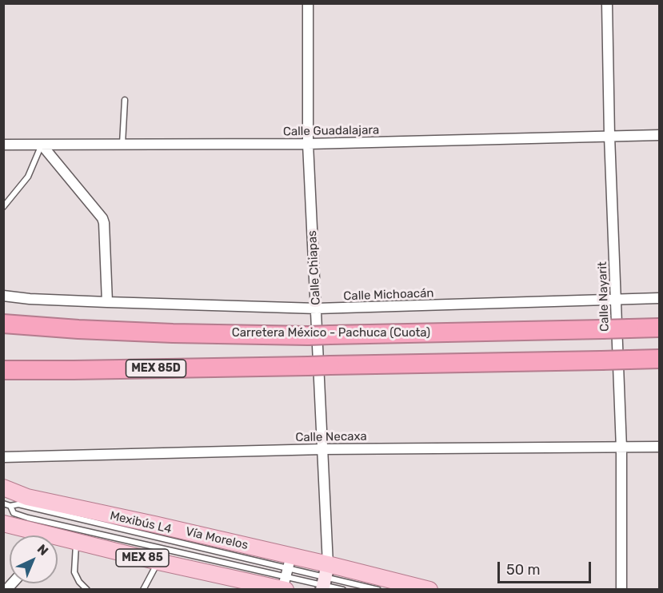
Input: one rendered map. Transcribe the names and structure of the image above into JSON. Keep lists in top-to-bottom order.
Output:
{
  "streets": {
    "highway": ["Carretera México - Pachuca (Cuota)", "MEX 85D"],
    "main road": ["Vía Morelos", "MEX 85"],
    "street": [
      "Calle Guadalajara",
      "Calle Chiapas",
      "Calle Michoacán",
      "Calle Nayarit",
      "Calle Necaxa"
    ],
    "lane": ["Mexibús L4"]
  },
  "crossings": [
    ["Calle Guadalajara", "Calle Chiapas"],
    ["Calle Guadalajara", "Calle Nayarit"],
    ["Calle Chiapas", "Calle Michoacán"],
    ["Calle Chiapas", "Calle Necaxa"],
    ["Calle Chiapas", "Mexibús L4"],
    ["Calle Chiapas", "Vía Morelos"],
    ["Calle Michoacán", "Calle Nayarit"],
    ["Calle Nayarit", "Calle Necaxa"],
    ["Mexibús L4", "Vía Morelos"]
  ],
  "scale_bar": "50 m",
  "north": "top right"
}
